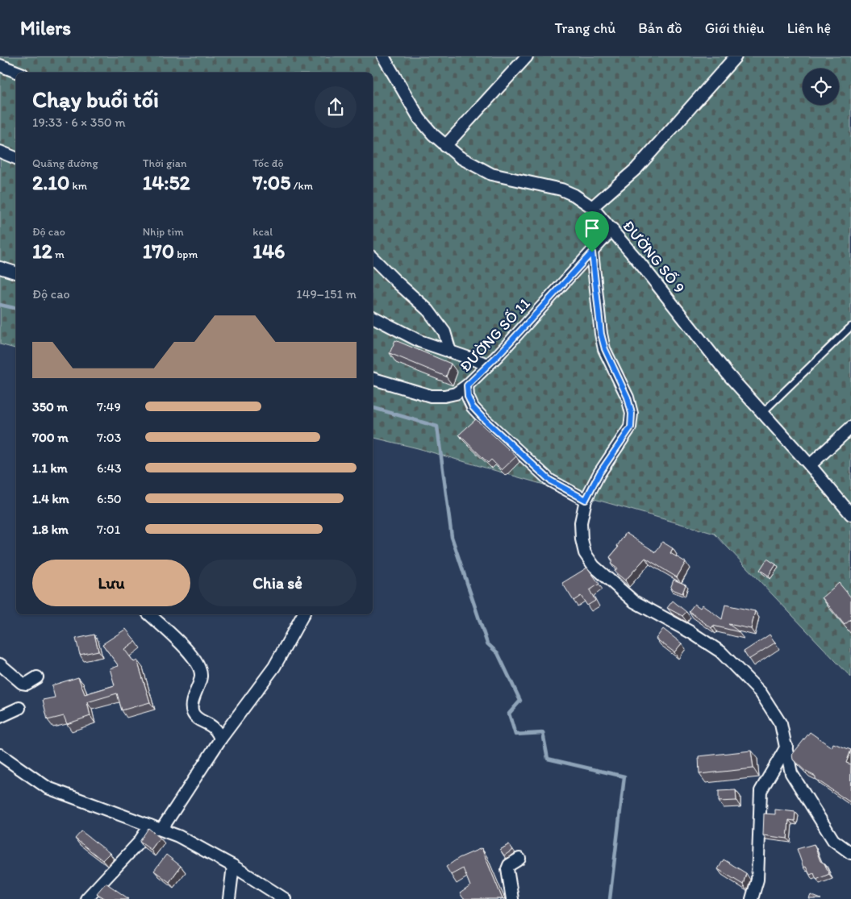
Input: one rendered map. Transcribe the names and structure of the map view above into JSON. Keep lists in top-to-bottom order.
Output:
{
  "streets": {
    "street": ["ĐƯỜNG SỐ 9", "ĐƯỜNG SỐ 11"]
  },
  "crossings": [
    ["ĐƯỜNG SỐ 9", "ĐƯỜNG SỐ 11"]
  ],
  "page": {
    "header": "Milers",
    "nav": [
      "Trang chủ",
      "Bản đồ",
      "Giới thiệu",
      "Liên hệ"
    ],
    "heading": ["Chạy buổi tối", "19:33 · 6 × 350 m"],
    "stats": [
      ["Quãng đường", "2.10 km"],
      ["Thời gian", "14:52"],
      ["Tốc độ", "7:05 /km"],
      ["Độ cao", "12 m"],
      ["Nhịp tim", "170 bpm"],
      ["kcal", "146"]
    ],
    "chart": ["Độ cao", "149–151 m"],
    "list": [
      {
        "name": "350 m",
        "note": "7:49"
      },
      {
        "name": "700 m",
        "note": "7:03"
      },
      {
        "name": "1.1 km",
        "note": "6:43"
      },
      {
        "name": "1.4 km",
        "note": "6:50"
      },
      {
        "name": "1.8 km",
        "note": "7:01"
      }
    ],
    "buttons": ["Lưu", "Chia sẻ"]
  }
}
